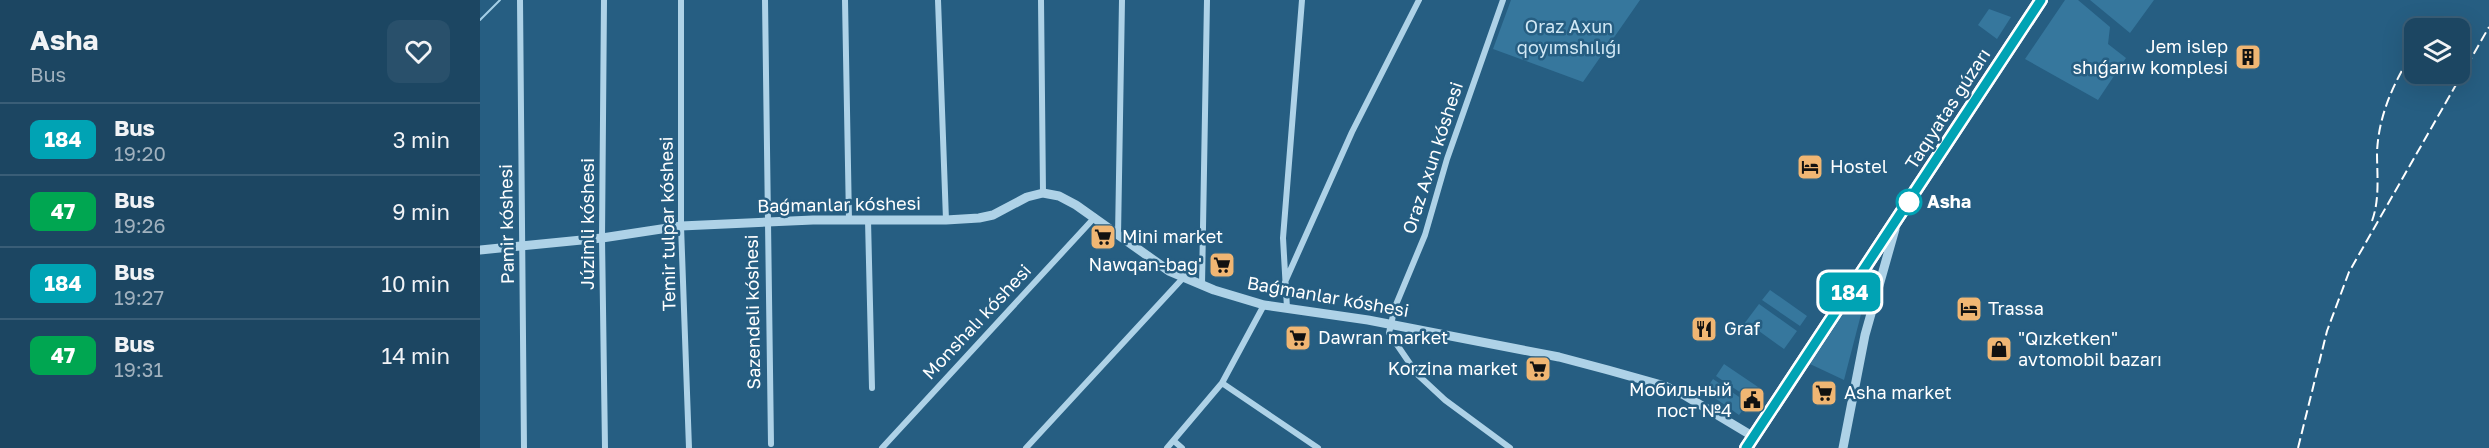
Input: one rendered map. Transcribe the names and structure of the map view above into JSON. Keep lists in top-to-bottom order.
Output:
{
  "streets": {
    "highway": ["Taqıyatas gúzarı"],
    "street": [
      "Oraz Axun kóshesi",
      "Baǵmanlar kóshesi",
      "Pamir kóshesi",
      "Júzimli kóshesi",
      "Temir tulpar kóshesi",
      "Sazendeli kóshesi",
      "Monshalı kóshesi"
    ]
  },
  "crossings": [
    ["Taqıyatas gúzarı", "Baǵmanlar kóshesi"],
    ["Oraz Axun kóshesi", "Baǵmanlar kóshesi"],
    ["Baǵmanlar kóshesi", "Pamir kóshesi"],
    ["Baǵmanlar kóshesi", "Júzimli kóshesi"],
    ["Baǵmanlar kóshesi", "Temir tulpar kóshesi"],
    ["Baǵmanlar kóshesi", "Sazendeli kóshesi"],
    ["Baǵmanlar kóshesi", "Monshalı kóshesi"]
  ],
  "parks": ["Oraz Axun qoyımshılıǵı"],
  "places": {
    "building": ["Jem islep shıǵarıw komplesi"],
    "hotel": ["Hostel", "Trassa"],
    "other": ["Asha"],
    "supermarket": [
      "Mini market",
      "Nawqan-bag'",
      "Dawran market",
      "Korzina market",
      "Asha market"
    ],
    "restaurant": ["Graf"],
    "shop": ["\"Qızketken\" avtomobil bazarı"],
    "public building": ["Мобильный пост №4"]
  },
  "lines": ["bus line 184"],
  "page": {
    "heading": ["Asha", "Bus"],
    "on_map": "184",
    "list": [
      {
        "mark": "184",
        "name": "Bus",
        "note": "19:20",
        "value": "3 min"
      },
      {
        "mark": "47",
        "name": "Bus",
        "note": "19:26",
        "value": "9 min"
      },
      {
        "mark": "184",
        "name": "Bus",
        "note": "19:27",
        "value": "10 min"
      },
      {
        "mark": "47",
        "name": "Bus",
        "note": "19:31",
        "value": "14 min"
      }
    ]
  }
}
